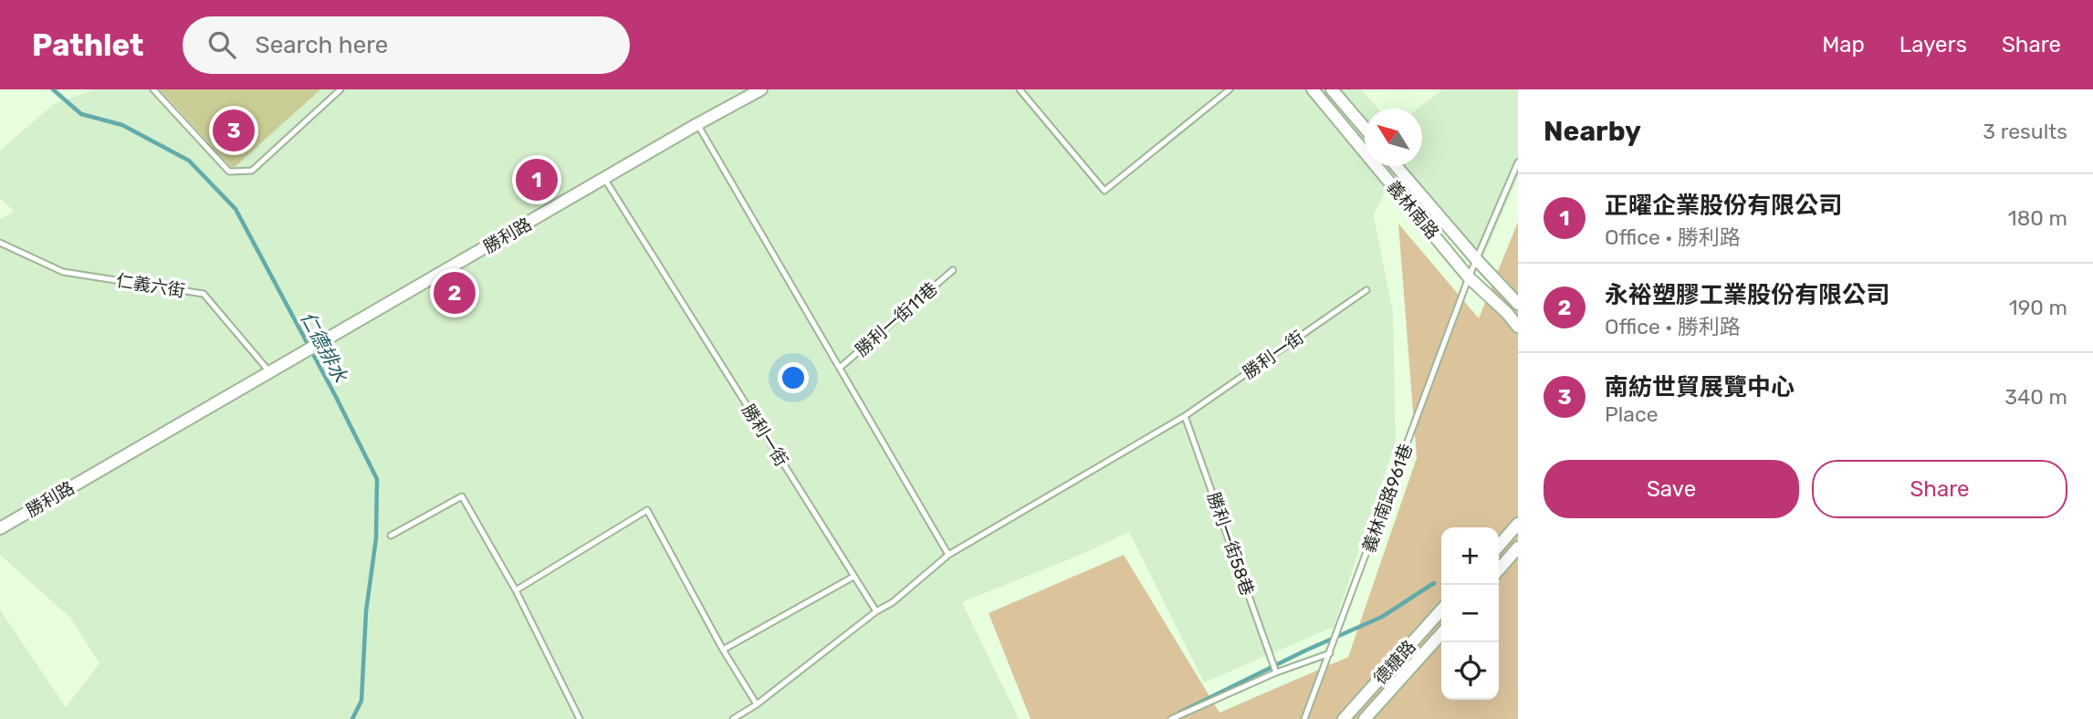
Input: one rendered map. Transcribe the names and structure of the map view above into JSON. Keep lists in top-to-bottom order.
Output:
{
  "streets": {
    "street": ["義林南路", "勝利路", "德糖路"],
    "lane": [
      "仁義六街",
      "勝利一街11巷",
      "勝利一街",
      "義林南路961巷",
      "勝利一街58巷"
    ]
  },
  "crossings": [
    ["義林南路", "義林南路961巷"],
    ["勝利路", "仁義六街"],
    ["勝利路", "勝利一街"],
    ["勝利一街", "勝利一街58巷"]
  ],
  "water": ["仁德排水"],
  "north": "top left",
  "page": {
    "header": "Pathlet",
    "search": "Search here",
    "nav": ["Map", "Layers", "Share"],
    "heading": ["Nearby", "3 results"],
    "pins": ["3", "1", "2"],
    "list": [
      {
        "mark": "1",
        "name": "正曜企業股份有限公司",
        "note": "Office · 勝利路",
        "value": "180 m"
      },
      {
        "mark": "2",
        "name": "永裕塑膠工業股份有限公司",
        "note": "Office · 勝利路",
        "value": "190 m"
      },
      {
        "mark": "3",
        "name": "南紡世貿展覽中心",
        "note": "Place",
        "value": "340 m"
      }
    ],
    "buttons": ["Save", "Share"],
    "map_buttons": ["+", "−"]
  }
}
